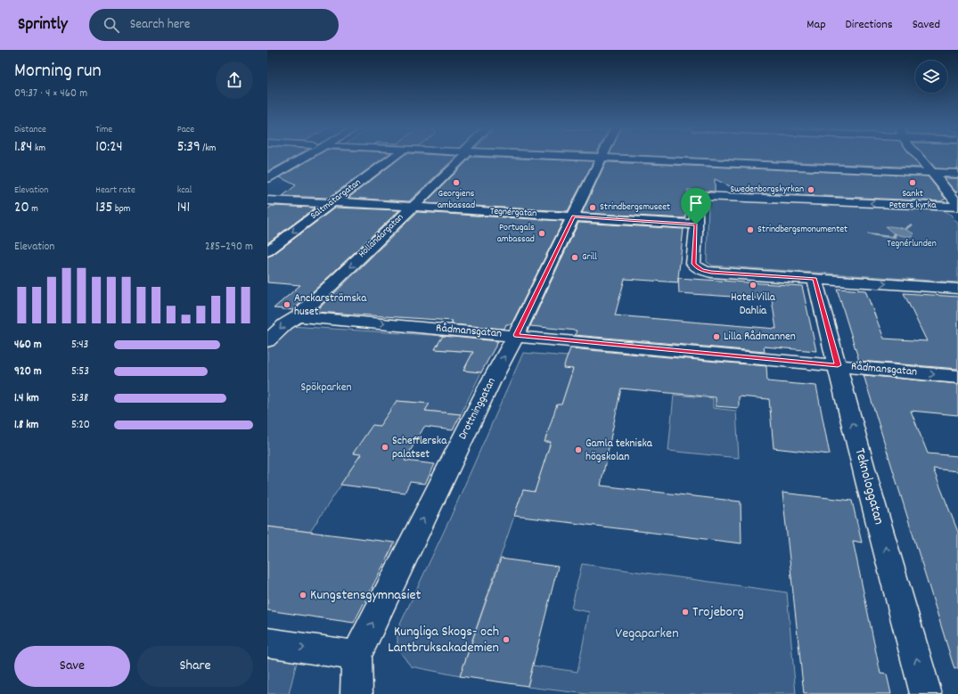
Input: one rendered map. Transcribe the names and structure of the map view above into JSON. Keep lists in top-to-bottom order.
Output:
{
  "streets": {
    "street": [
      "Saltmätargatan",
      "Tegnérgatan",
      "Holländargatan",
      "Rådmansgatan",
      "Drottninggatan",
      "Teknologgatan"
    ]
  },
  "crossings": [
    ["Saltmätargatan", "Tegnérgatan"],
    ["Tegnérgatan", "Holländargatan"],
    ["Tegnérgatan", "Drottninggatan"],
    ["Holländargatan", "Rådmansgatan"],
    ["Rådmansgatan", "Drottninggatan"],
    ["Rådmansgatan", "Teknologgatan"]
  ],
  "one_way": [
    "Saltmätargatan",
    "Holländargatan",
    "Drottninggatan",
    "Teknologgatan"
  ],
  "parks": ["Tegnérlunden", "Spökparken", "Vegaparken"],
  "places": [
    "Georgiens ambassad",
    "Sankt Peters kyrka",
    "Swedenborgskyrkan",
    "Strindbergsmuseet",
    "Strindbergsmonumentet",
    "Portugals ambassad",
    "Grill",
    "Hotel Villa Dahlia",
    "Anckarströmska huset",
    "Lilla Rådmannen",
    "Schefflerska palatset",
    "Gamla tekniska högskolan",
    "Kungstensgymnasiet",
    "Trojeborg",
    "Kungliga Skogs- och Lantbruksakademien"
  ],
  "page": {
    "header": "Sprintly",
    "search": "Search here",
    "nav": ["Map", "Directions", "Saved"],
    "heading": ["Morning run", "09:37 · 4 × 460 m"],
    "stats": [
      ["Distance", "1.84 km"],
      ["Time", "10:24"],
      ["Pace", "5:39 /km"],
      ["Elevation", "20 m"],
      ["Heart rate", "135 bpm"],
      ["kcal", "141"]
    ],
    "chart": ["Elevation", "285–290 m"],
    "list": [
      {
        "name": "460 m",
        "note": "5:43"
      },
      {
        "name": "920 m",
        "note": "5:53"
      },
      {
        "name": "1.4 km",
        "note": "5:38"
      },
      {
        "name": "1.8 km",
        "note": "5:20"
      }
    ],
    "buttons": ["Save", "Share"]
  }
}
